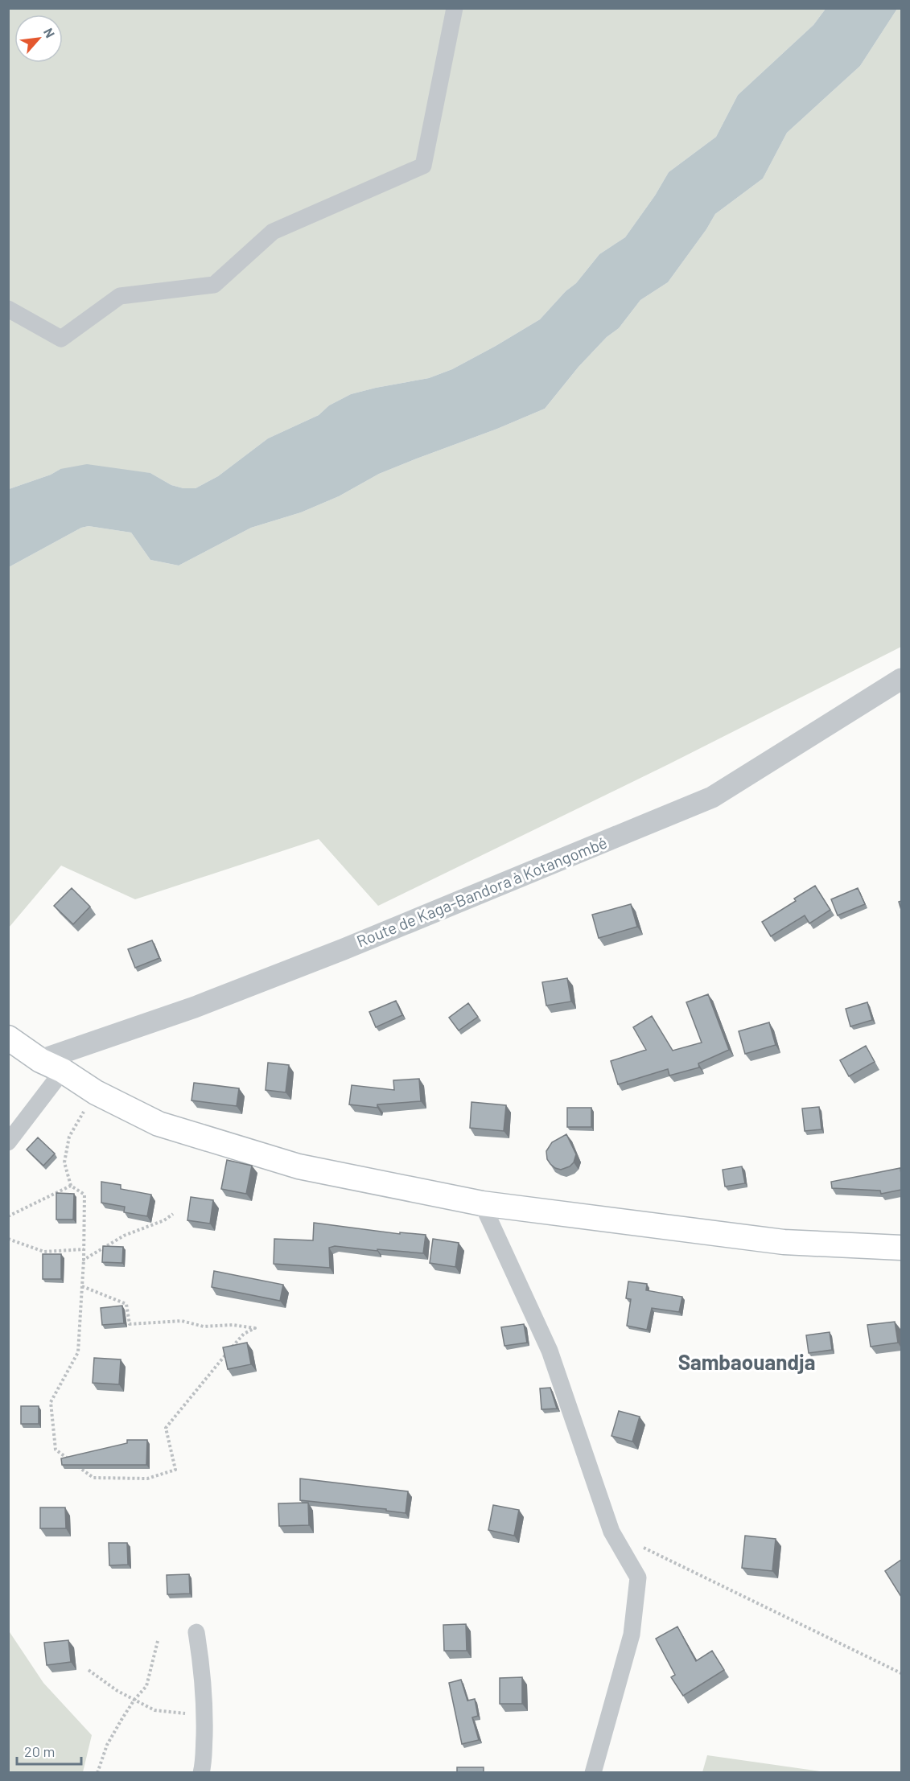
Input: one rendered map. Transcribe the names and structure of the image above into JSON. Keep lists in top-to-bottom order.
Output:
{
  "streets": {
    "street": ["Route de Kaga-Bandora à Kotangombé"]
  },
  "districts": ["Sambaouandja"],
  "scale_bar": "20 m",
  "north": "top right"
}
